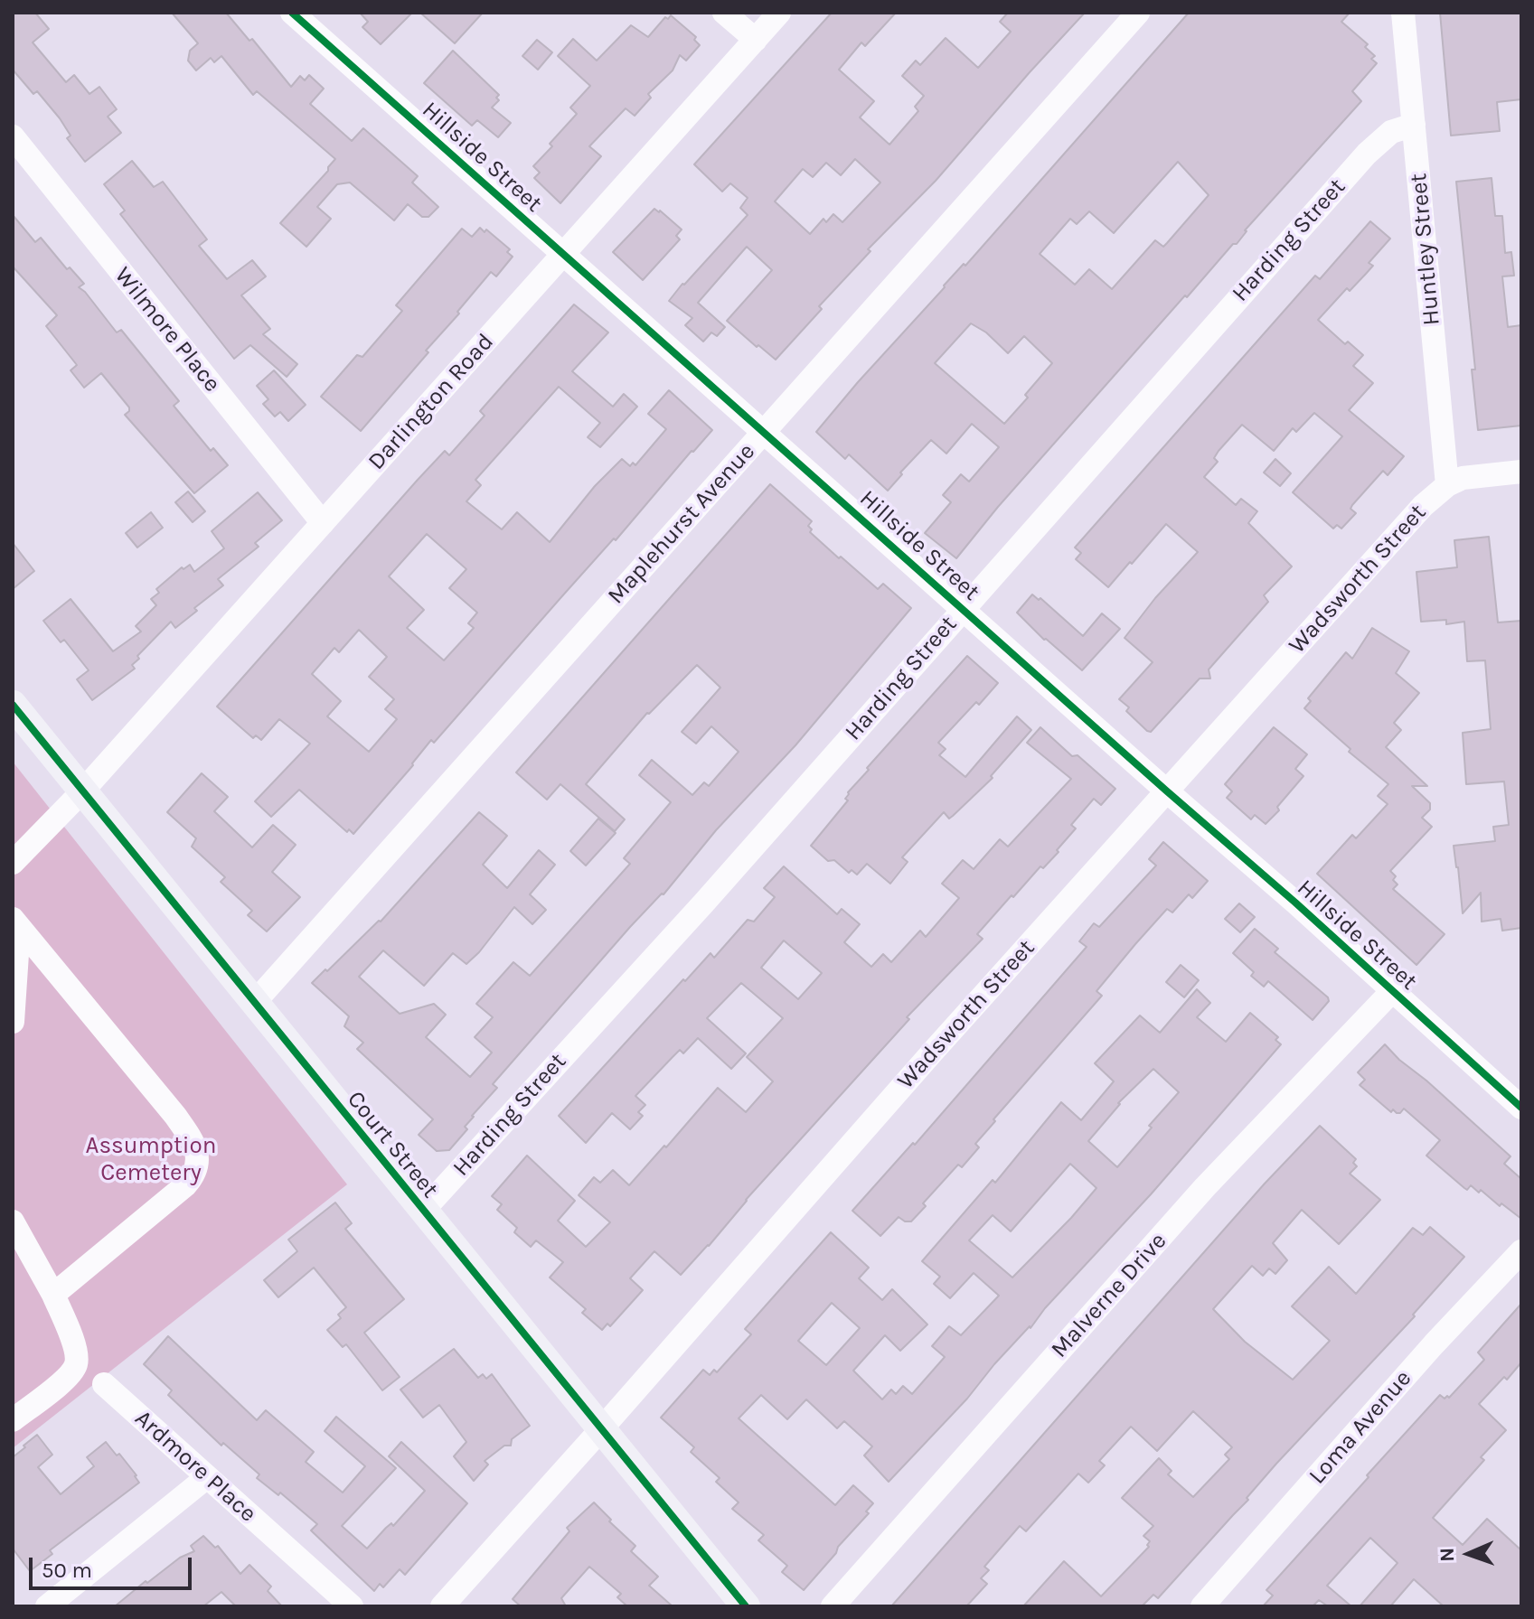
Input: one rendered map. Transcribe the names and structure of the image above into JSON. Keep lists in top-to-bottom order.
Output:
{
  "streets": {
    "main road": ["Court Street"],
    "street": [
      "Hillside Street",
      "Harding Street",
      "Huntley Street",
      "Wilmore Place",
      "Darlington Road",
      "Maplehurst Avenue",
      "Wadsworth Street",
      "Malverne Drive",
      "Loma Avenue",
      "Ardmore Place"
    ]
  },
  "crossings": [
    ["Hillside Street", "Harding Street"],
    ["Hillside Street", "Darlington Road"],
    ["Hillside Street", "Maplehurst Avenue"],
    ["Hillside Street", "Wadsworth Street"],
    ["Hillside Street", "Malverne Drive"],
    ["Harding Street", "Huntley Street"],
    ["Harding Street", "Court Street"],
    ["Huntley Street", "Wadsworth Street"],
    ["Wilmore Place", "Darlington Road"],
    ["Darlington Road", "Court Street"],
    ["Maplehurst Avenue", "Court Street"],
    ["Wadsworth Street", "Court Street"]
  ],
  "parks": ["Assumption Cemetery"],
  "scale_bar": "50 m",
  "north": "left"
}
